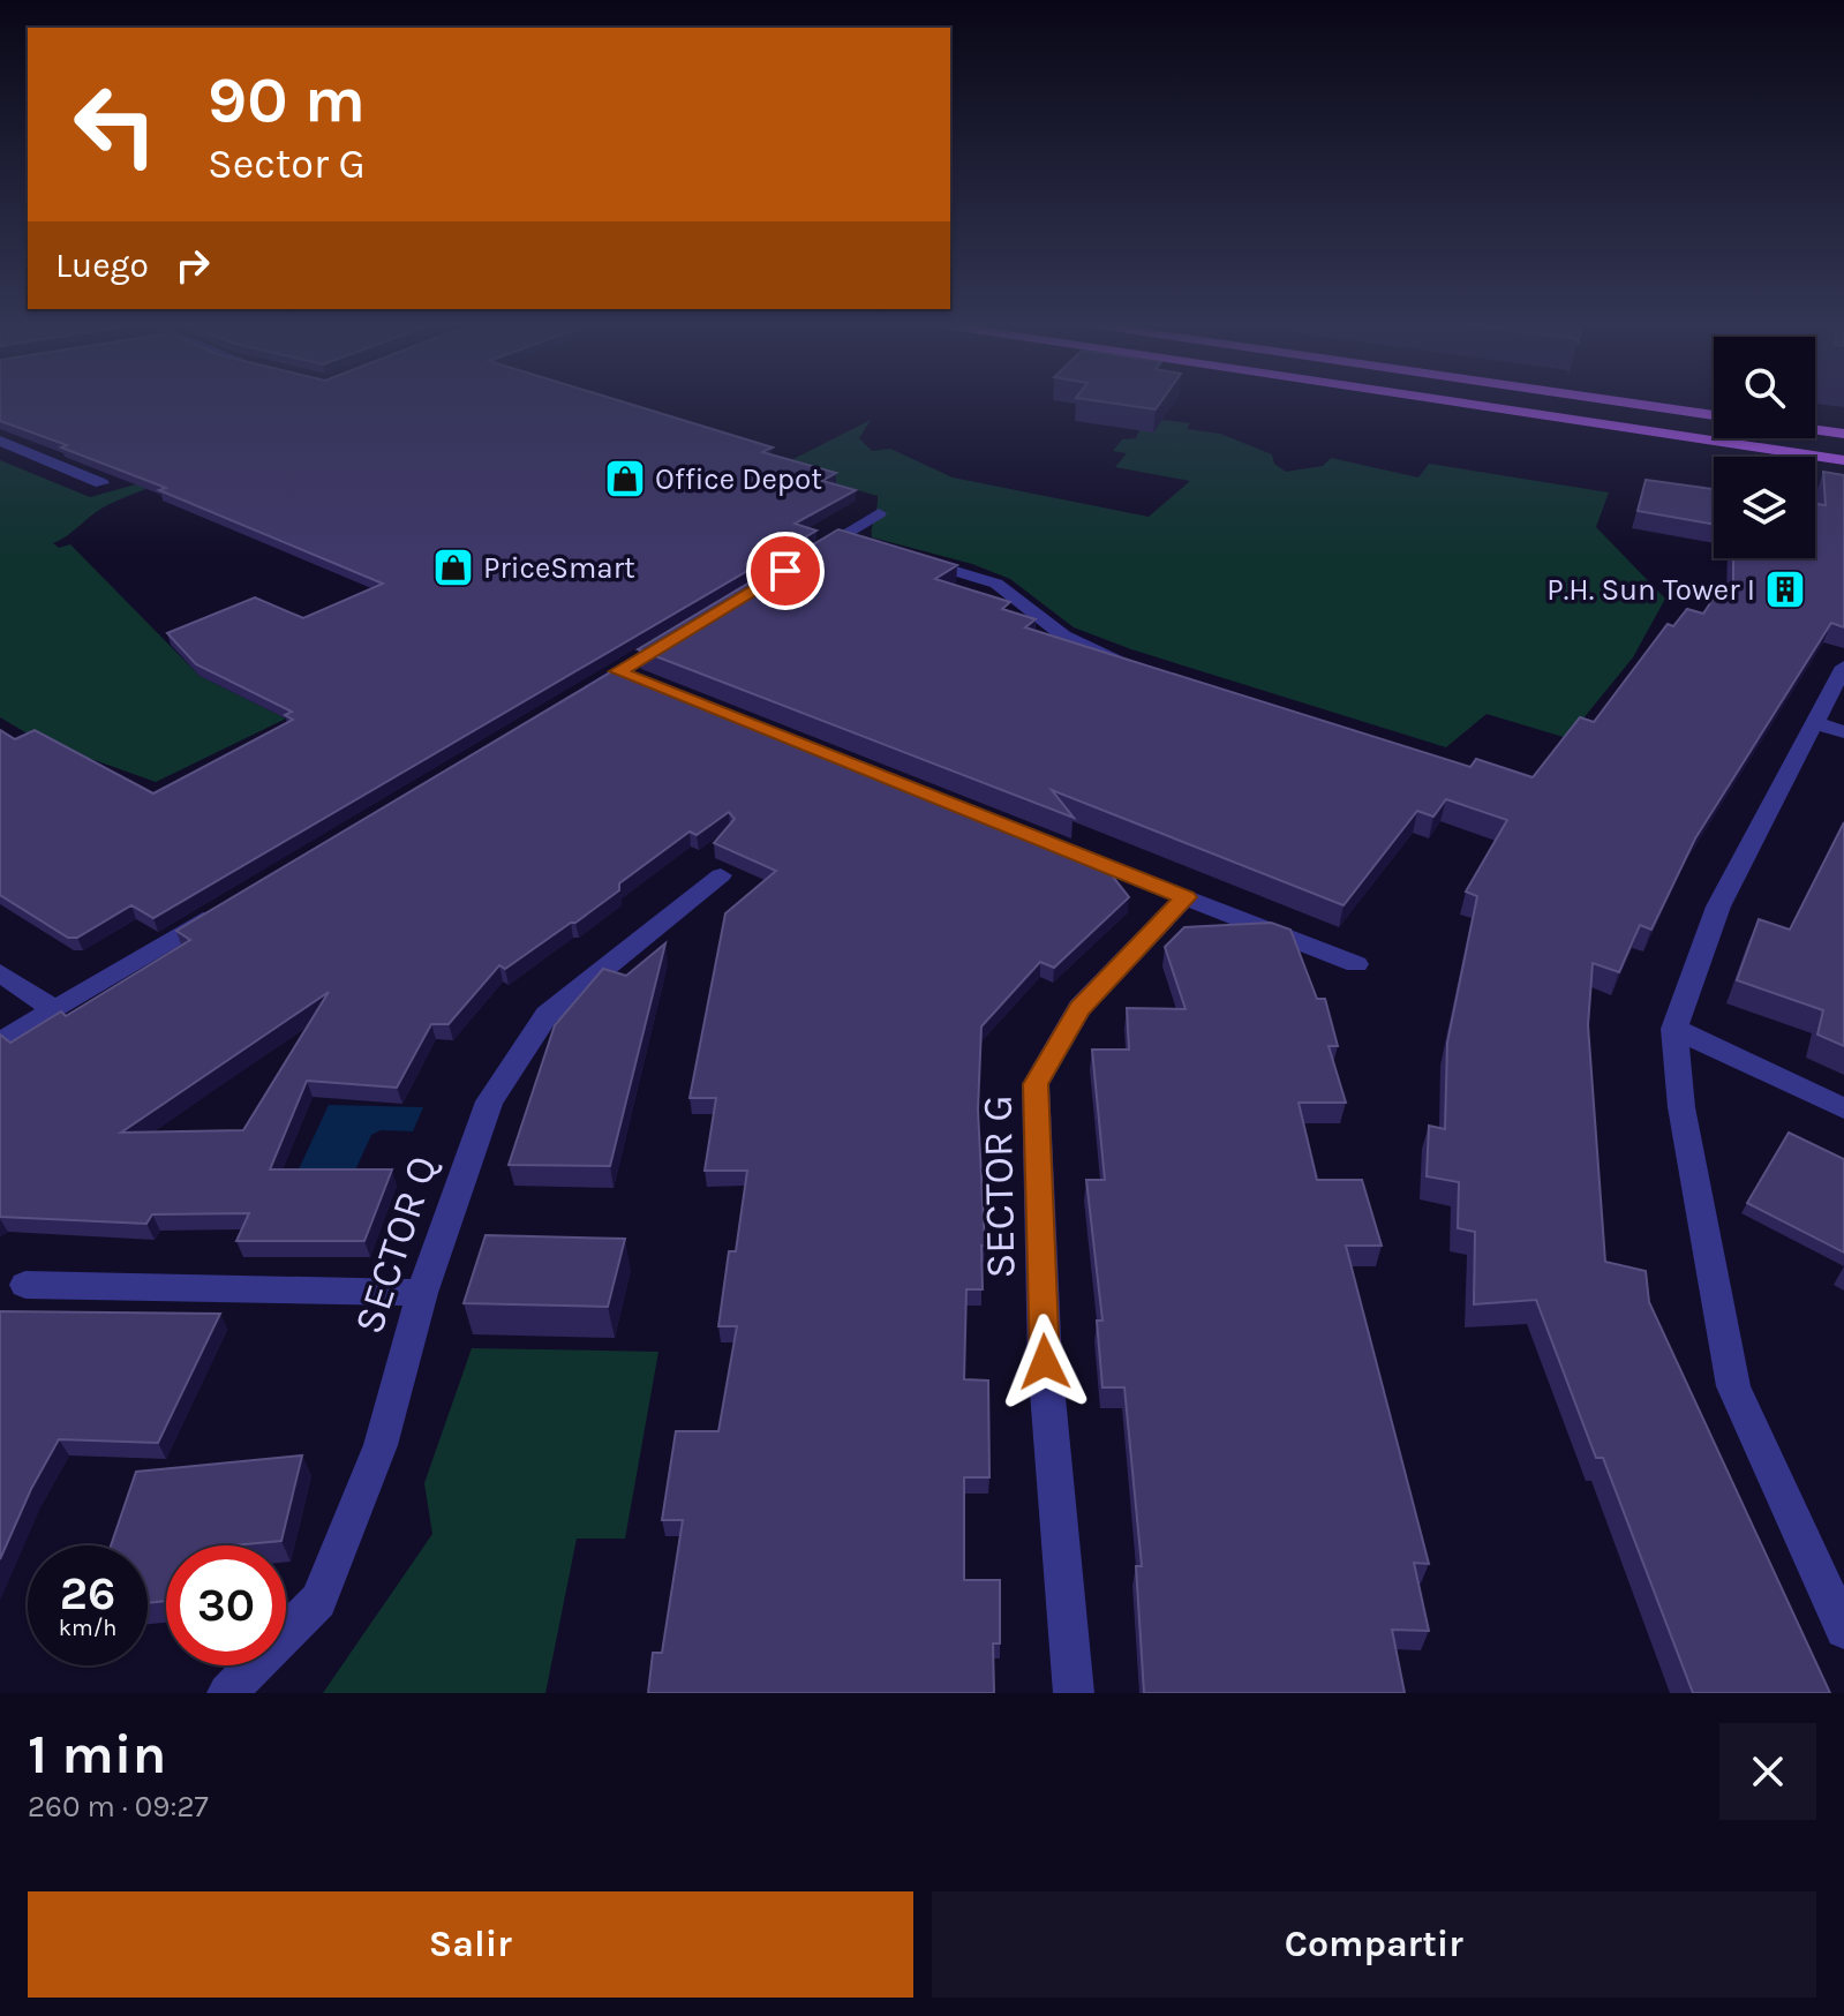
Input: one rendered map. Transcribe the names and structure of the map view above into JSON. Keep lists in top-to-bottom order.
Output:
{
  "streets": {
    "street": ["SECTOR G", "SECTOR Q"]
  },
  "places": {
    "shop": ["Office Depot", "PriceSmart"],
    "building": ["P.H. Sun Tower I"]
  },
  "page": {
    "turn": ["90 m", "Sector G"],
    "then": "Luego",
    "speed": "26 km/h",
    "limit": "30",
    "heading": ["1 min", "260 m · 09:27"],
    "buttons": ["Salir", "Compartir"]
  }
}
